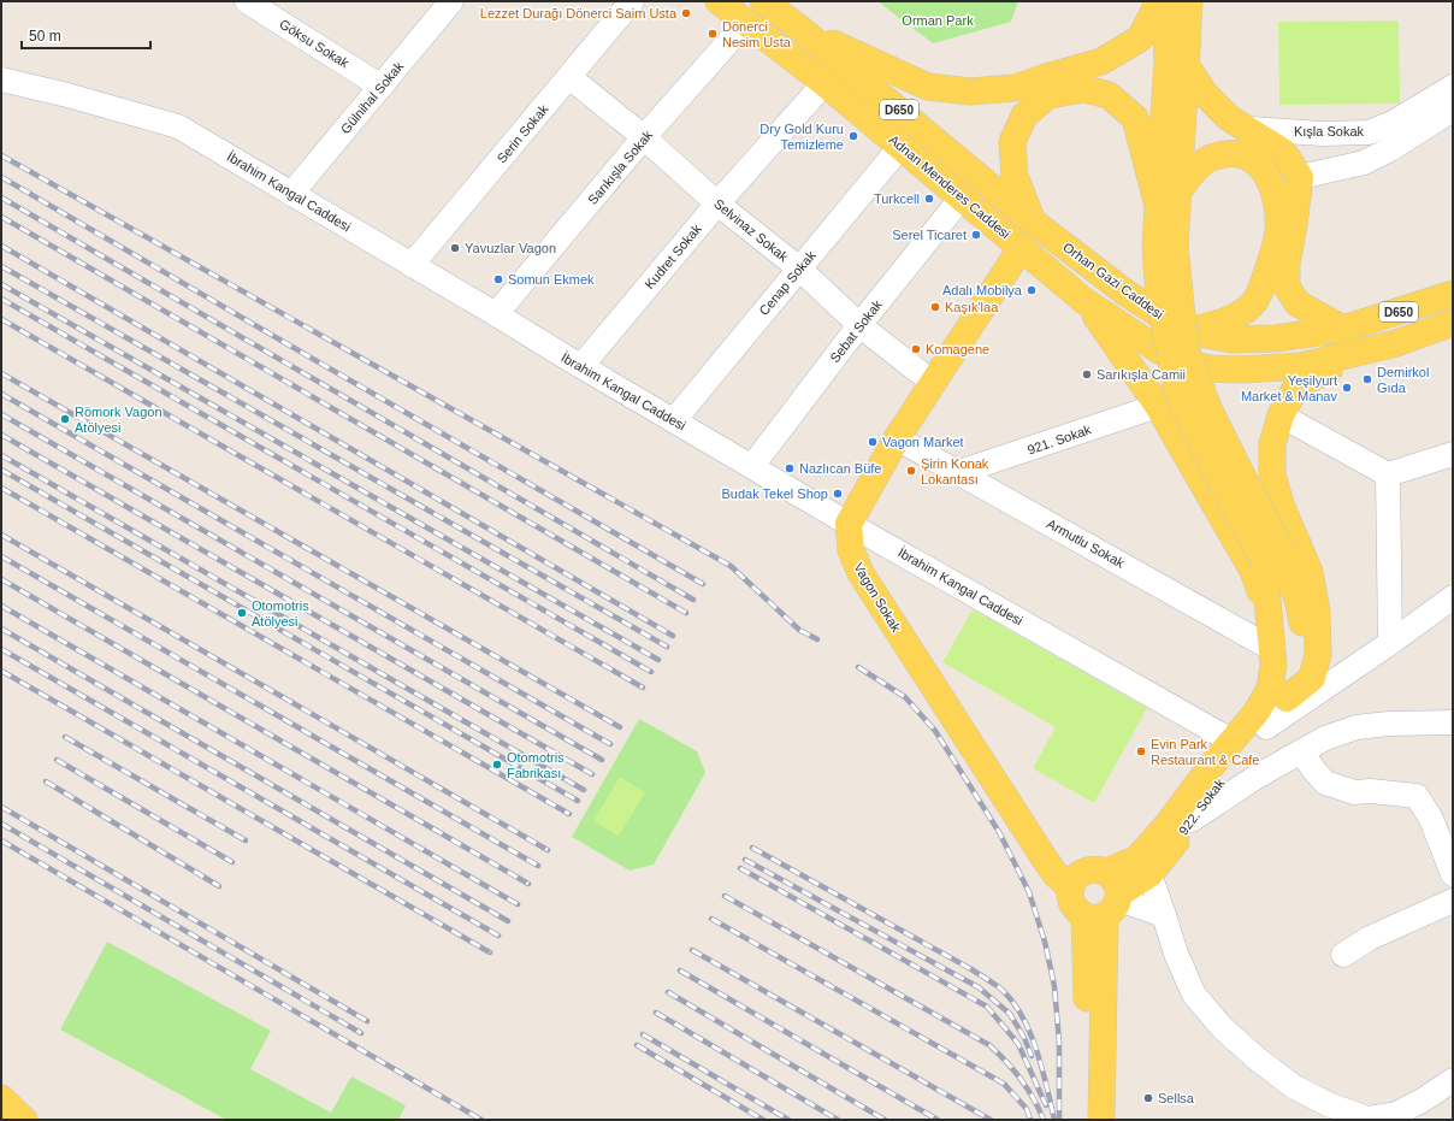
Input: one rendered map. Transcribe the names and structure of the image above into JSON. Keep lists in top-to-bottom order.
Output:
{
  "streets": {
    "main road": [
      "D650",
      "Adnan Menderes Caddesi",
      "Orhan Gazi Caddesi",
      "Vagon Sokak",
      "922. Sokak"
    ],
    "street": [
      "Göksu Sokak",
      "Gülnihal Sokak",
      "Kışla Sokak",
      "Serin Sokak",
      "Sarıkışla Sokak",
      "İbrahim Kangal Caddesi",
      "Selvinaz Sokak",
      "Kudret Sokak",
      "Cenap Sokak",
      "Sebat Sokak",
      "921. Sokak",
      "Armutlu Sokak"
    ]
  },
  "crossings": [
    ["Göksu Sokak", "Gülnihal Sokak"],
    ["Gülnihal Sokak", "İbrahim Kangal Caddesi"],
    ["Serin Sokak", "İbrahim Kangal Caddesi"],
    ["Serin Sokak", "Selvinaz Sokak"],
    ["Sarıkışla Sokak", "Adnan Menderes Caddesi"],
    ["Sarıkışla Sokak", "İbrahim Kangal Caddesi"],
    ["Sarıkışla Sokak", "Selvinaz Sokak"],
    ["Adnan Menderes Caddesi", "Kudret Sokak"],
    ["Adnan Menderes Caddesi", "Orhan Gazi Caddesi"],
    ["Adnan Menderes Caddesi", "Cenap Sokak"],
    ["Adnan Menderes Caddesi", "Sebat Sokak"],
    ["İbrahim Kangal Caddesi", "Kudret Sokak"],
    ["İbrahim Kangal Caddesi", "Cenap Sokak"],
    ["İbrahim Kangal Caddesi", "Sebat Sokak"],
    ["İbrahim Kangal Caddesi", "Vagon Sokak"],
    ["Selvinaz Sokak", "Kudret Sokak"],
    ["Selvinaz Sokak", "Cenap Sokak"],
    ["Selvinaz Sokak", "Sebat Sokak"],
    ["921. Sokak", "Armutlu Sokak"]
  ],
  "parks": ["Orman Park"],
  "places": [
    "Lezzet Durağı Dönerci Saim Usta",
    "Dönerci Nesim Usta",
    "Dry Gold Kuru Temizleme",
    "Turkcell",
    "Serel Ticaret",
    "Yavuzlar Vagon",
    "Somun Ekmek",
    "Adalı Mobilya",
    "Kaşık'laa",
    "Komagene",
    "Sarıkışla Camii",
    "Demirkol Gıda",
    "Yeşilyurt Market & Manav",
    "Römork Vagon Atölyesi",
    "Vagon Market",
    "Nazlıcan Büfe",
    "Şirin Konak Lokantası",
    "Budak Tekel Shop",
    "Otomotris Atölyesi",
    "Evin Park Restaurant & Cafe",
    "Otomotris Fabrikası",
    "Sellsa"
  ],
  "scale_bar": "50 m"
}
